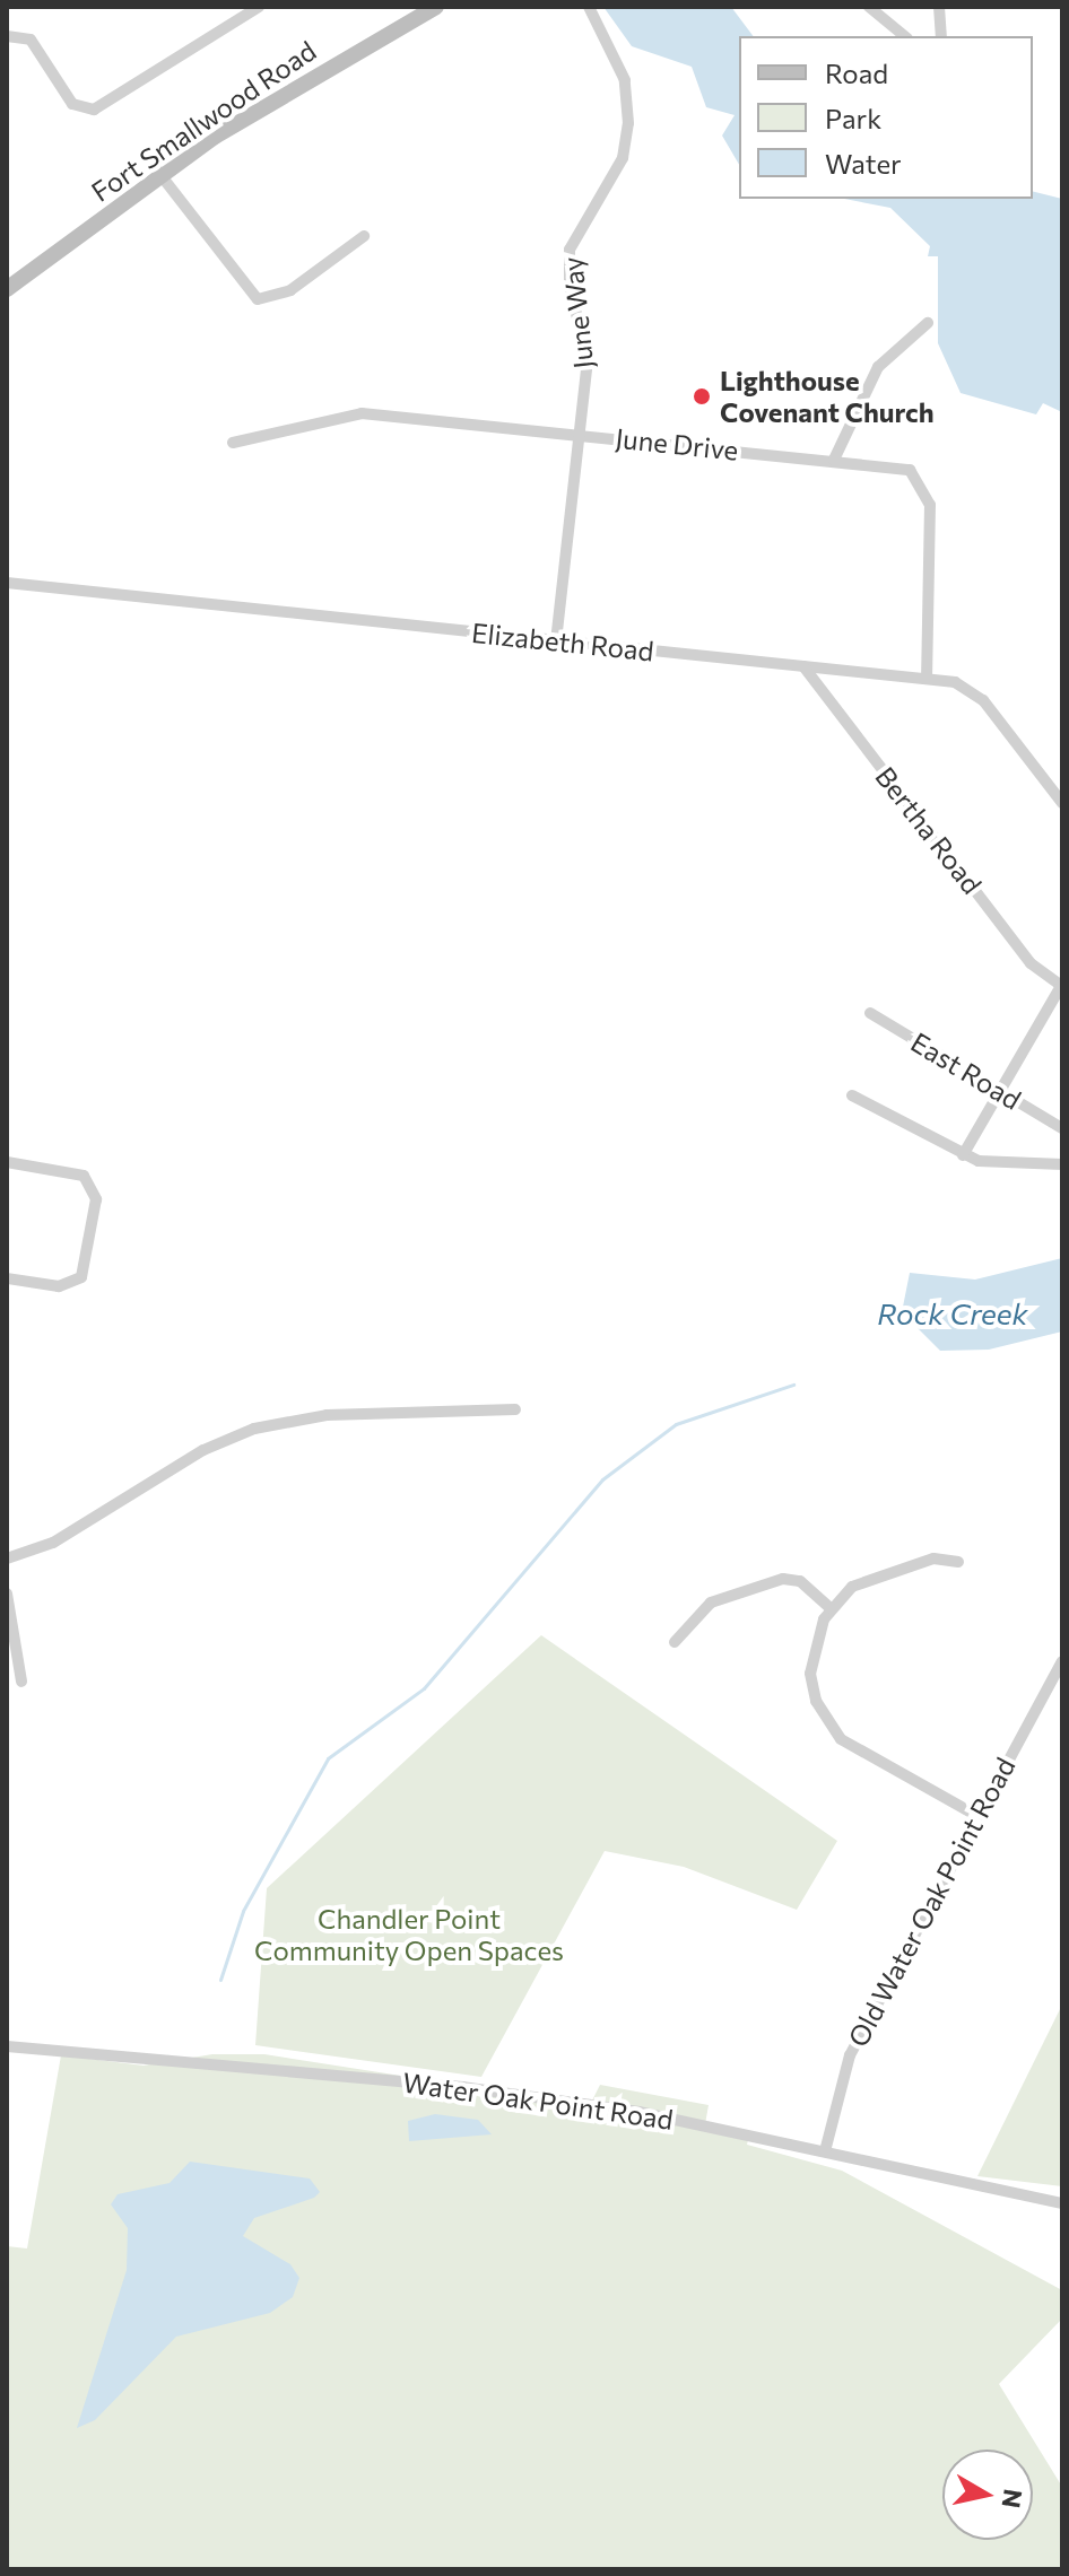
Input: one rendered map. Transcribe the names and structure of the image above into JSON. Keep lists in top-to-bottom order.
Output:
{
  "streets": {
    "main road": ["Fort Smallwood Road"],
    "street": [
      "June Way",
      "June Drive",
      "Elizabeth Road",
      "Bertha Road",
      "East Road",
      "Old Water Oak Point Road",
      "Water Oak Point Road"
    ]
  },
  "crossings": [
    ["June Way", "June Drive"],
    ["June Way", "Elizabeth Road"],
    ["June Drive", "Elizabeth Road"],
    ["Elizabeth Road", "Bertha Road"],
    ["Old Water Oak Point Road", "Water Oak Point Road"]
  ],
  "water": ["Rock Creek"],
  "parks": ["Chandler Point Community Open Spaces"],
  "places": ["Lighthouse Covenant Church"],
  "legend": ["Road", "Park", "Water"],
  "north": "right"
}
